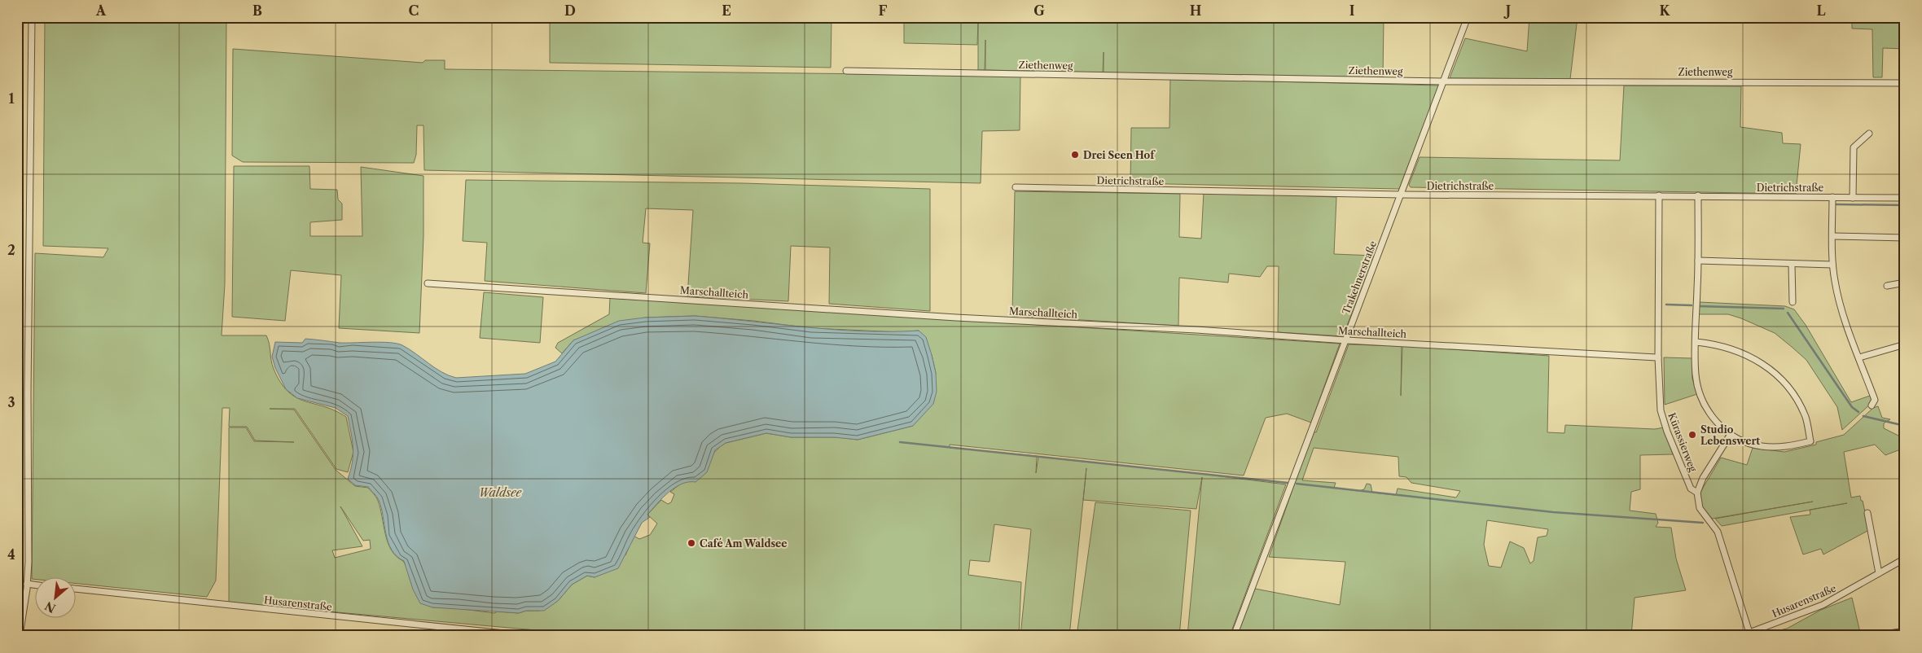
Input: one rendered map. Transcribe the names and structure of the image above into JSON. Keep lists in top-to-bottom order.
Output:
{
  "streets": {
    "street": [
      "Ziethenweg",
      "Dietrichstraße",
      "Trakehnerstraße",
      "Marschallteich",
      "Kürassierweg",
      "Husarenstraße"
    ]
  },
  "crossings": [
    ["Ziethenweg", "Trakehnerstraße"],
    ["Dietrichstraße", "Trakehnerstraße"],
    ["Dietrichstraße", "Kürassierweg"],
    ["Trakehnerstraße", "Marschallteich"],
    ["Marschallteich", "Kürassierweg"],
    ["Kürassierweg", "Husarenstraße"]
  ],
  "water": ["Waldsee"],
  "places": ["Drei Seen Hof", "Studio Lebenswert", "Café Am Waldsee"],
  "north": "bottom left",
  "grid": {
    "columns": [
      "A",
      "B",
      "C",
      "D",
      "E",
      "F",
      "G",
      "H",
      "I",
      "J",
      "K",
      "L"
    ],
    "rows": [
      "1",
      "2",
      "3",
      "4"
    ]
  }
}
